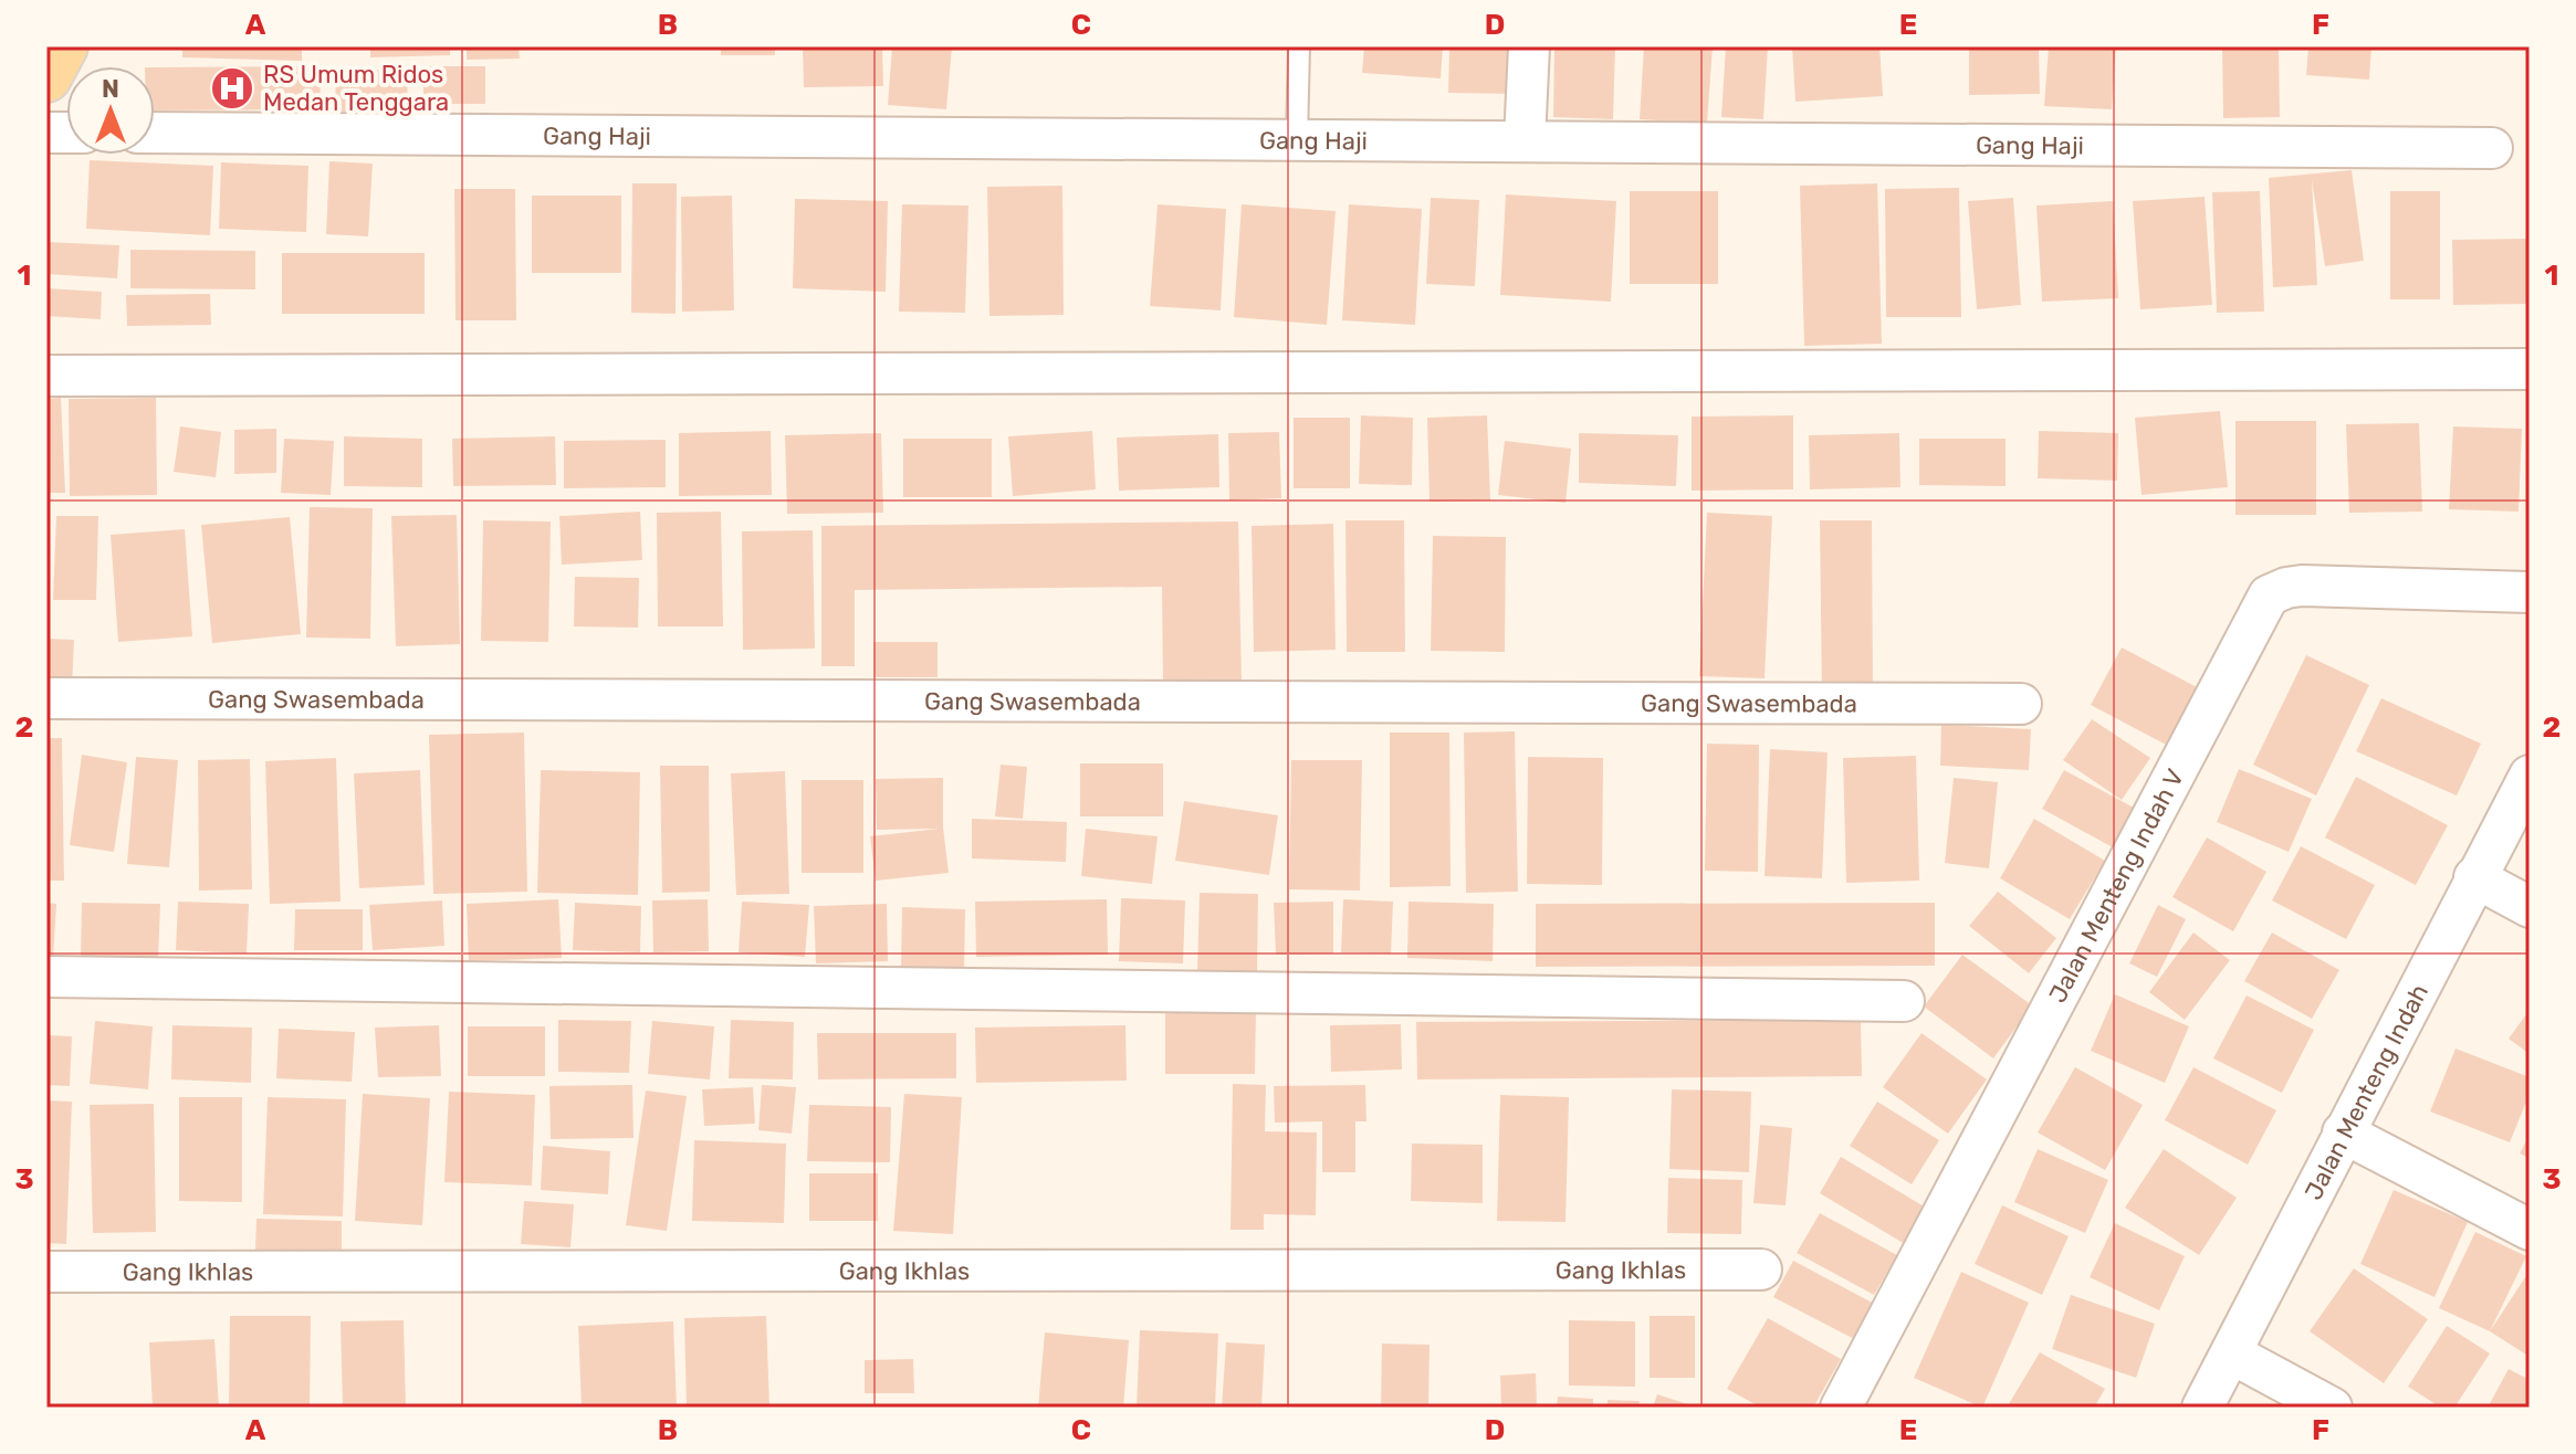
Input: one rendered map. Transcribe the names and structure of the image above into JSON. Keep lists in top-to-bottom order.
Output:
{
  "streets": {
    "street": [
      "Gang Haji",
      "Gang Swasembada",
      "Jalan Menteng Indah V",
      "Jalan Menteng Indah",
      "Gang Ikhlas"
    ]
  },
  "places": {
    "hospital": ["RS Umum Ridos Medan Tenggara"]
  },
  "north": "top",
  "grid": {
    "columns": [
      "A",
      "B",
      "C",
      "D",
      "E",
      "F"
    ],
    "rows": ["1", "2", "3"]
  }
}
